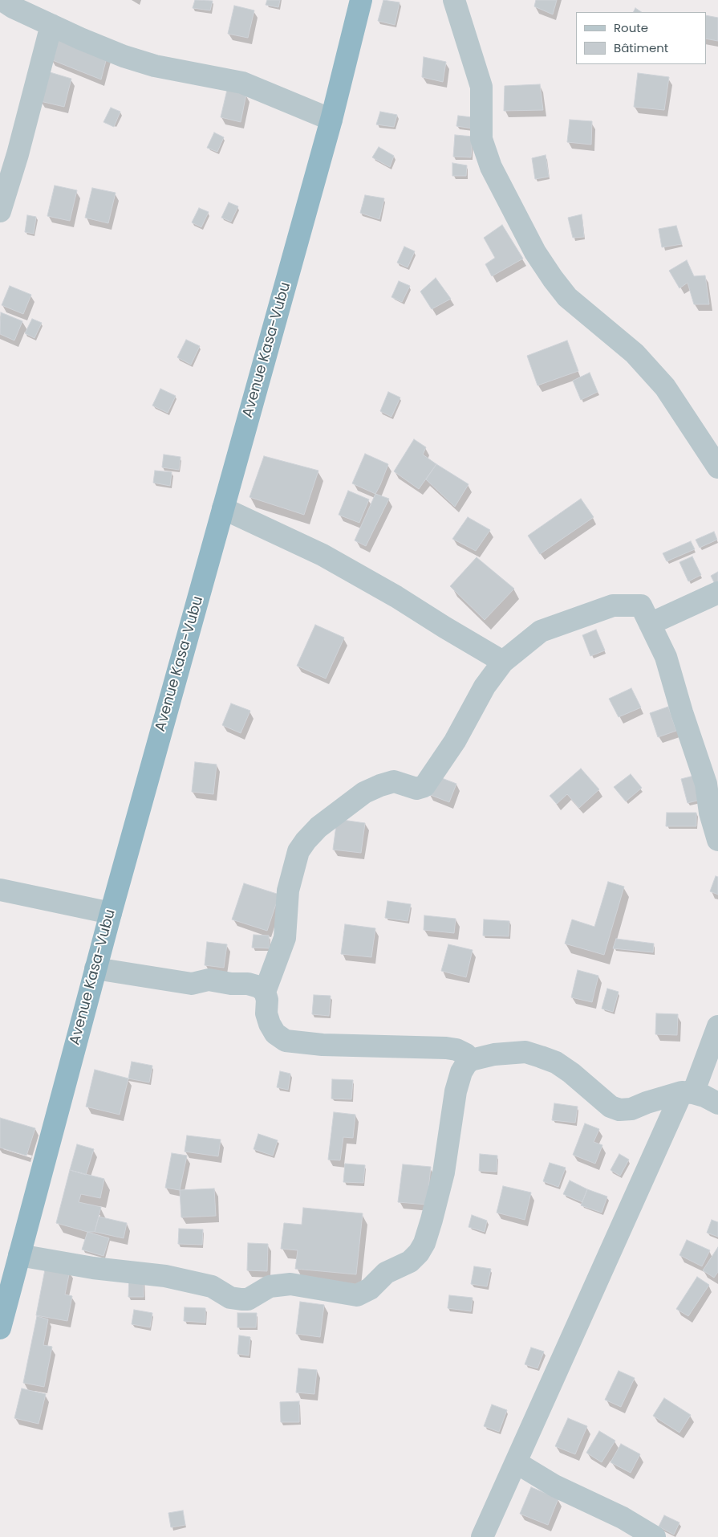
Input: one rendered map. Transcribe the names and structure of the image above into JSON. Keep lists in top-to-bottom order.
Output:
{
  "streets": {
    "highway": ["Avenue Kasa-Vubu"]
  },
  "legend": ["Route", "Bâtiment"]
}
